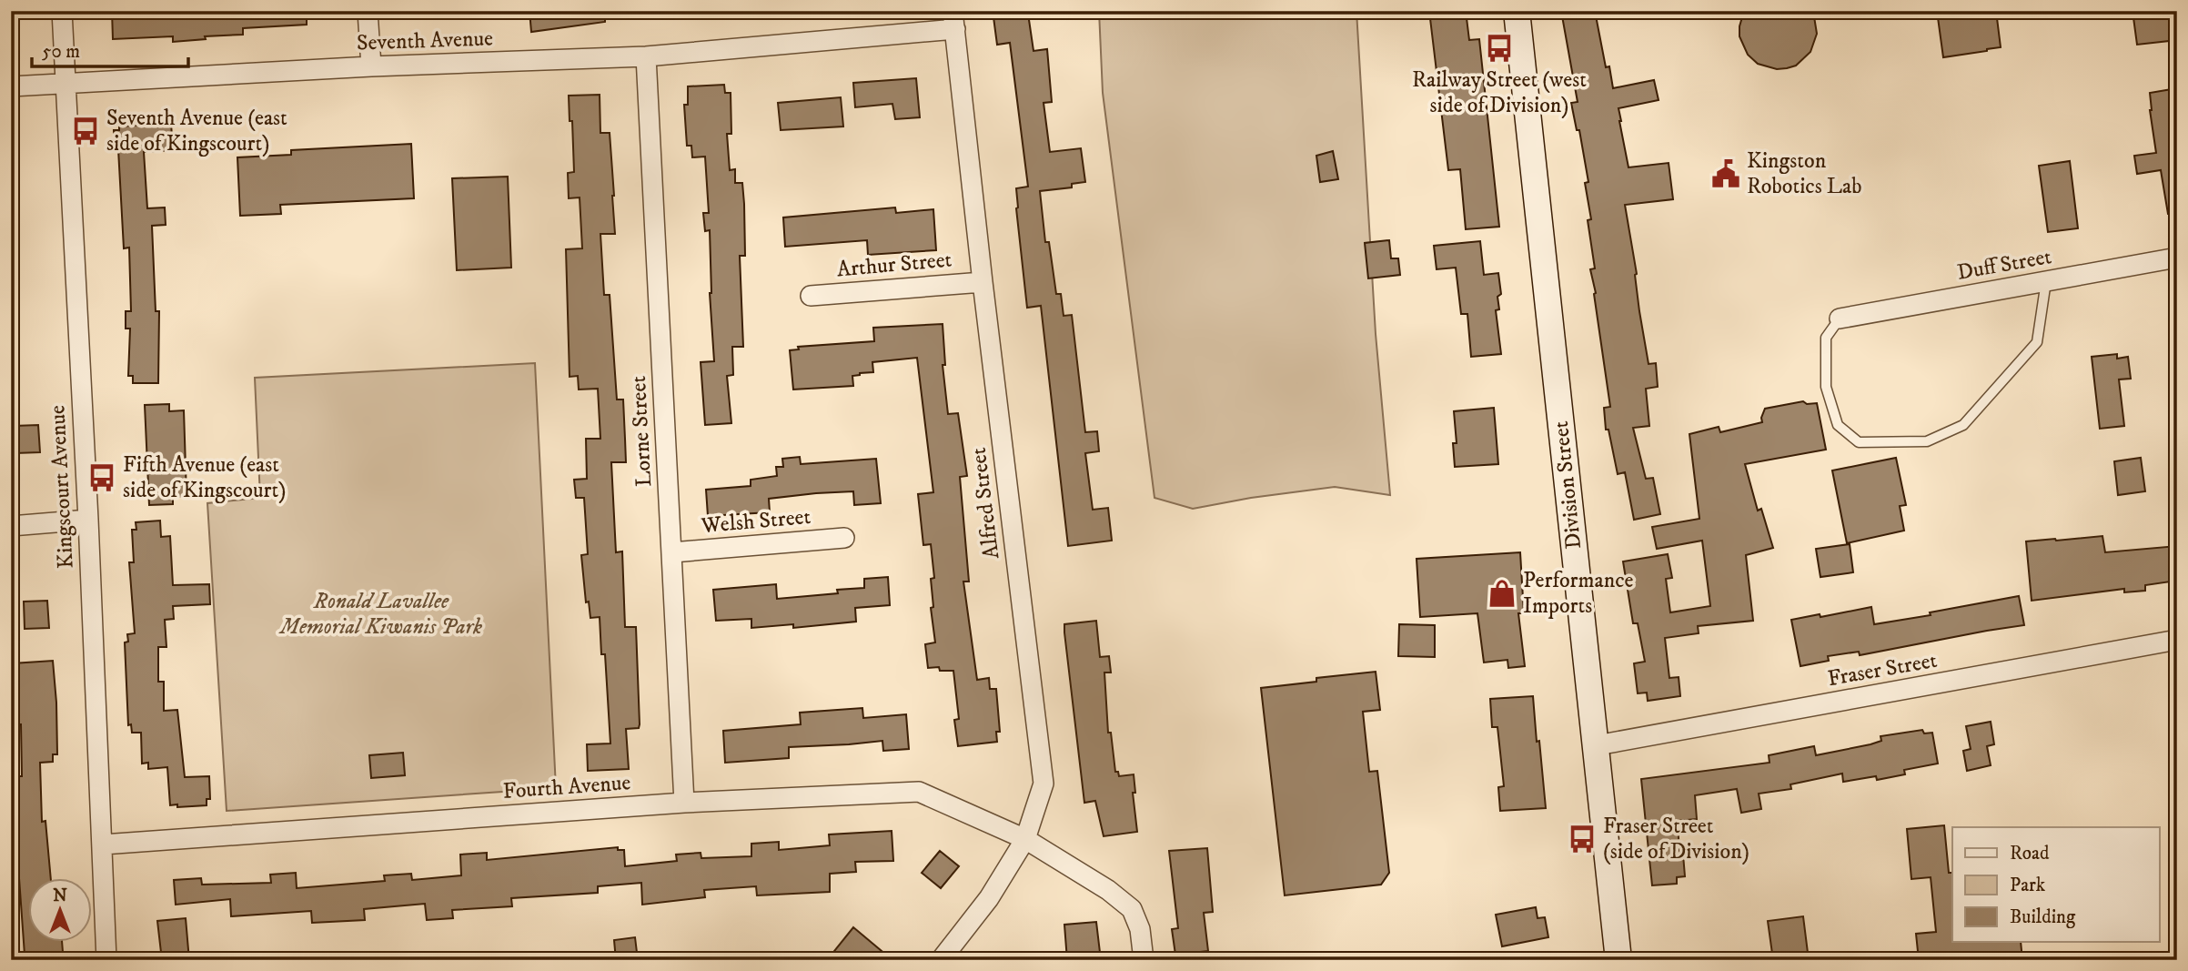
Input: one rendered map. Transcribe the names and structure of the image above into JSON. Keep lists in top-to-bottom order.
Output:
{
  "streets": {
    "main road": ["Division Street"],
    "street": [
      "Seventh Avenue",
      "Arthur Street",
      "Duff Street",
      "Lorne Street",
      "Kingscourt Avenue",
      "Alfred Street",
      "Welsh Street",
      "Fraser Street",
      "Fourth Avenue"
    ]
  },
  "crossings": [
    ["Seventh Avenue", "Lorne Street"],
    ["Seventh Avenue", "Kingscourt Avenue"],
    ["Seventh Avenue", "Alfred Street"],
    ["Arthur Street", "Alfred Street"],
    ["Lorne Street", "Welsh Street"],
    ["Lorne Street", "Fourth Avenue"],
    ["Division Street", "Fraser Street"],
    ["Kingscourt Avenue", "Fourth Avenue"],
    ["Alfred Street", "Fourth Avenue"]
  ],
  "parks": ["Ronald Lavallee Memorial Kiwanis Park"],
  "places": {
    "bus stop": [
      "Railway Street (west side of Division)",
      "Seventh Avenue (east side of Kingscourt)",
      "Fifth Avenue (east side of Kingscourt)",
      "Fraser Street (side of Division)"
    ],
    "public building": ["Kingston Robotics Lab"],
    "shop": ["Performance Imports"]
  },
  "legend": ["Road", "Park", "Building"],
  "scale_bar": "50 m",
  "north": "top"
}
